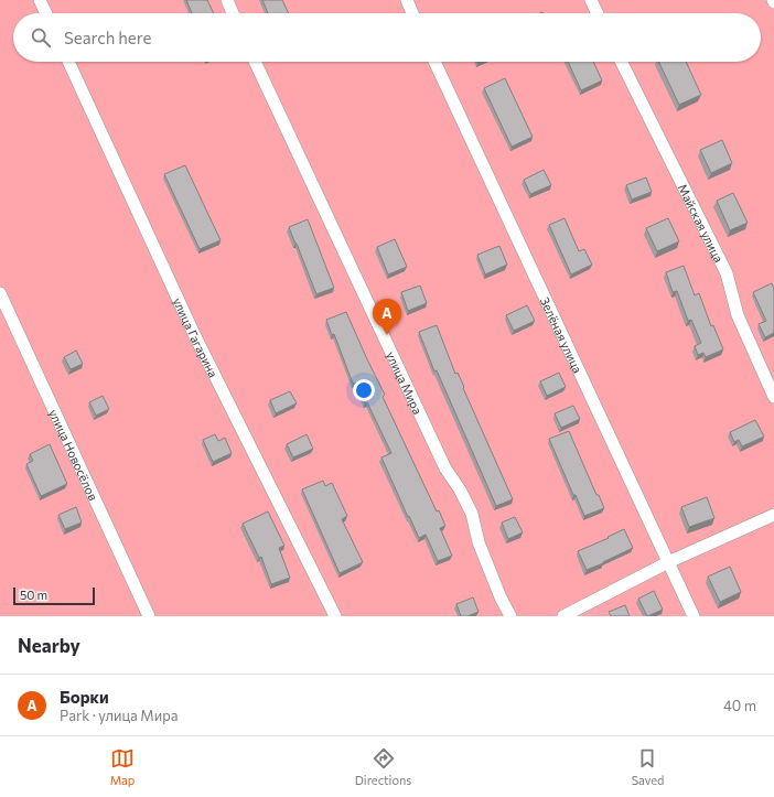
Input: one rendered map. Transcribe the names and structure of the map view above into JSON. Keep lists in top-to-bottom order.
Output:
{
  "streets": {
    "street": [
      "Майская улица",
      "Зелёная улица",
      "улица Гагарина",
      "улица Мира",
      "улица Новосёлов"
    ]
  },
  "scale_bar": "50 m",
  "page": {
    "search": "Search here",
    "pins": "A",
    "scale": "50 m",
    "heading": "Nearby",
    "list": [
      {
        "mark": "A",
        "name": "Борки",
        "note": "Park · улица Мира",
        "value": "40 m"
      }
    ],
    "nav": ["Map", "Directions", "Saved"]
  }
}
